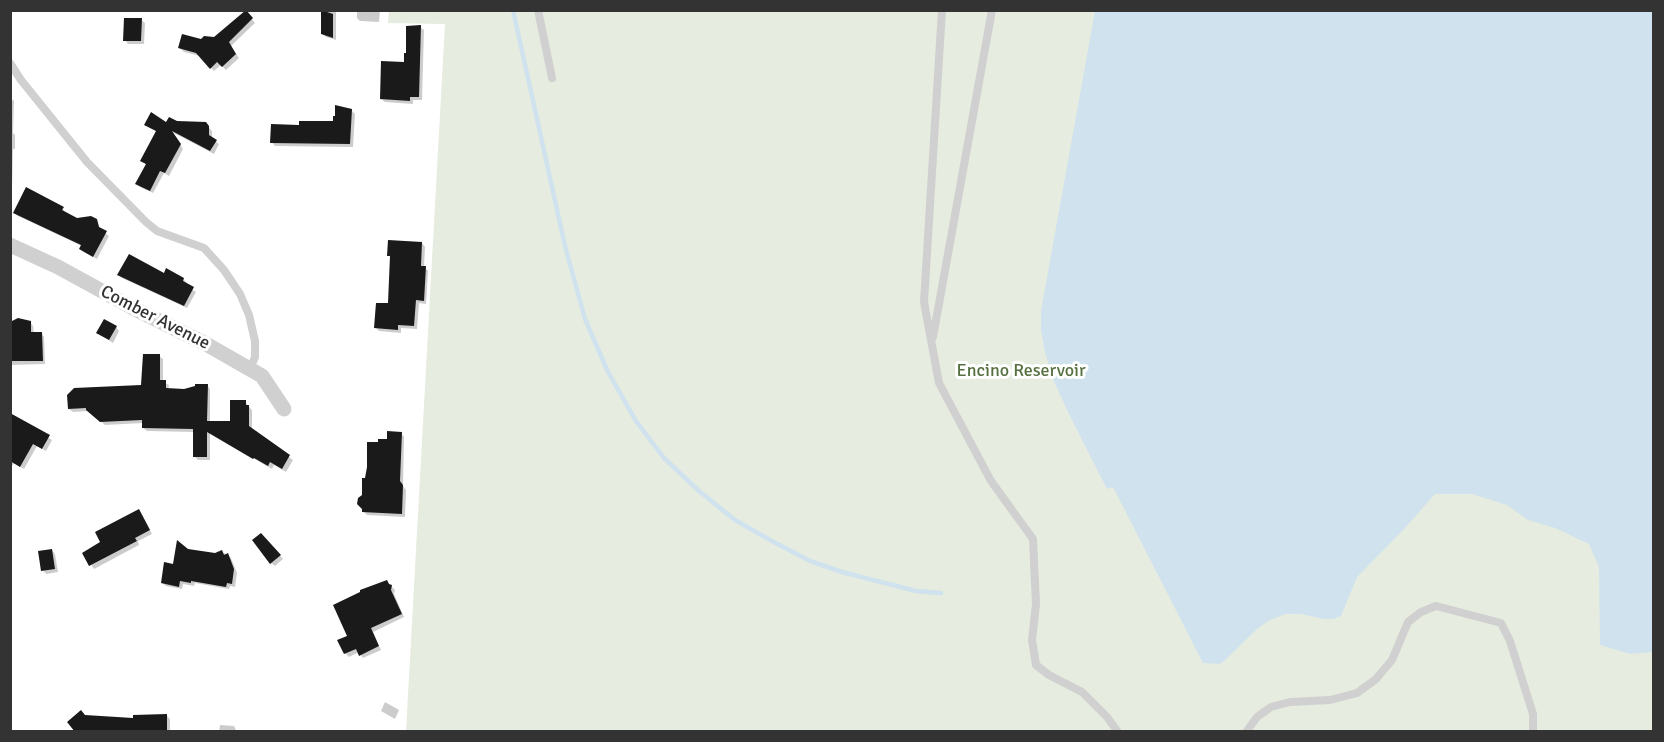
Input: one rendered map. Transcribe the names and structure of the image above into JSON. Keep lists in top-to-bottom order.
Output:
{
  "streets": {
    "street": ["Comber Avenue"]
  },
  "parks": ["Encino Reservoir"]
}
